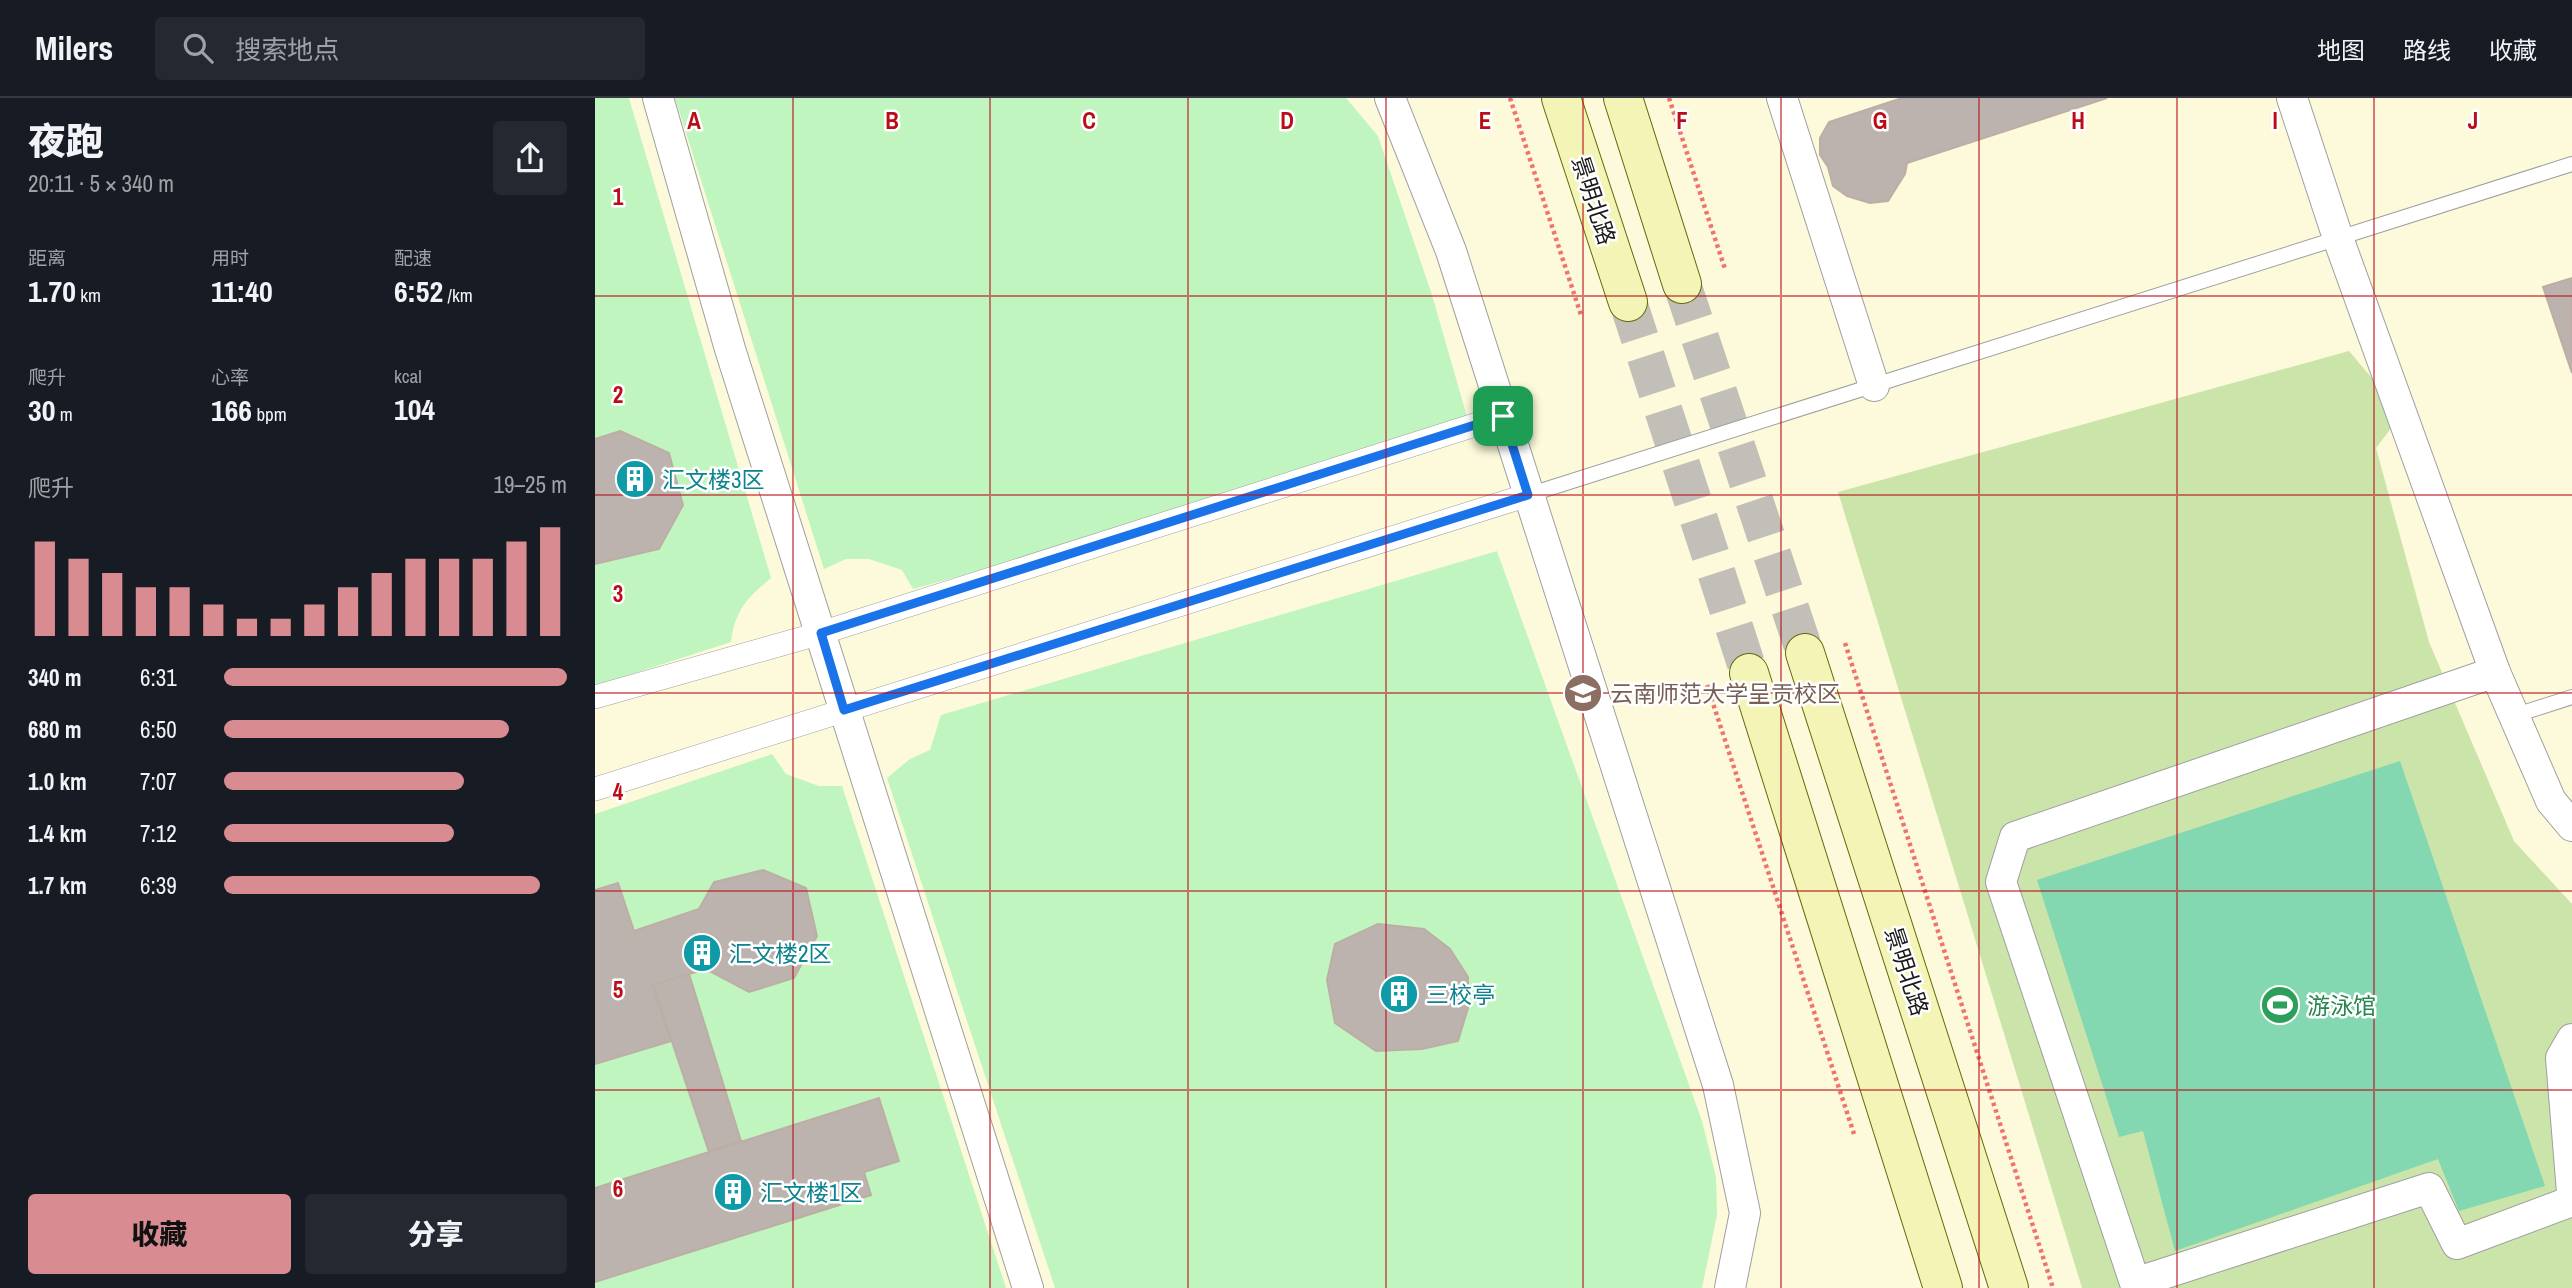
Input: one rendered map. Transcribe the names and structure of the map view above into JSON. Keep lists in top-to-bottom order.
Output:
{
  "streets": {
    "main road": ["景明北路"]
  },
  "places": {
    "building": [
      "汇文楼3区",
      "汇文楼2区",
      "三校亭",
      "汇文楼1区"
    ],
    "school or university": ["云南师范大学呈贡校区"],
    "sports": ["游泳馆"]
  },
  "page": {
    "header": "Milers",
    "search": "搜索地点",
    "nav": ["地图", "路线", "收藏"],
    "heading": ["夜跑", "20:11 · 5 × 340 m"],
    "stats": [
      ["距离", "1.70 km"],
      ["用时", "11:40"],
      ["配速", "6:52 /km"],
      ["爬升", "30 m"],
      ["心率", "166 bpm"],
      ["kcal", "104"]
    ],
    "chart": ["爬升", "19–25 m"],
    "list": [
      {
        "name": "340 m",
        "note": "6:31"
      },
      {
        "name": "680 m",
        "note": "6:50"
      },
      {
        "name": "1.0 km",
        "note": "7:07"
      },
      {
        "name": "1.4 km",
        "note": "7:12"
      },
      {
        "name": "1.7 km",
        "note": "6:39"
      }
    ],
    "buttons": ["收藏", "分享"]
  },
  "grid": {
    "columns": [
      "A",
      "B",
      "C",
      "D",
      "E",
      "F",
      "G",
      "H",
      "I",
      "J"
    ],
    "rows": [
      "1",
      "2",
      "3",
      "4",
      "5",
      "6"
    ]
  }
}
